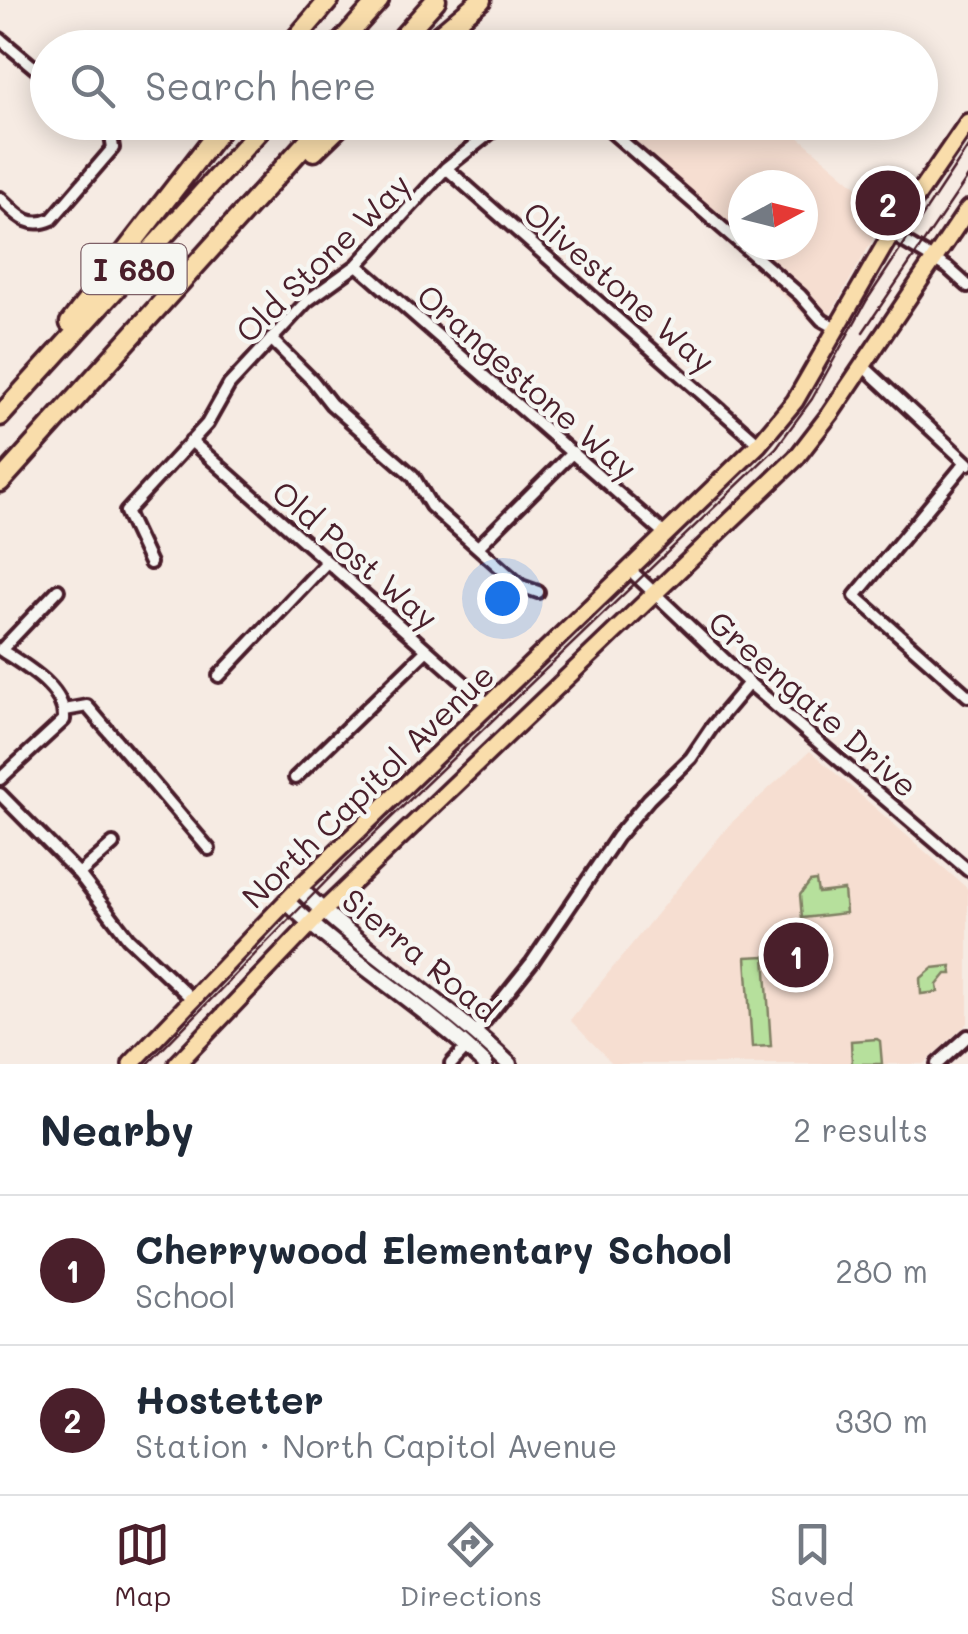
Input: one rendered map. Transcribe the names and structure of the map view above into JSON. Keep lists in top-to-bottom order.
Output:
{
  "streets": {
    "highway": ["I 680"],
    "main road": ["North Capitol Avenue"],
    "street": [
      "Old Stone Way",
      "Olivestone Way",
      "Orangestone Way",
      "Old Post Way",
      "Greengate Drive",
      "Sierra Road"
    ]
  },
  "crossings": [
    ["Old Stone Way", "Olivestone Way"],
    ["Old Stone Way", "Orangestone Way"],
    ["Old Stone Way", "Old Post Way"],
    ["Olivestone Way", "North Capitol Avenue"],
    ["Orangestone Way", "North Capitol Avenue"],
    ["Old Post Way", "North Capitol Avenue"],
    ["Greengate Drive", "North Capitol Avenue"],
    ["North Capitol Avenue", "Sierra Road"]
  ],
  "north": "right",
  "page": {
    "search": "Search here",
    "pins": ["2", "1"],
    "heading": ["Nearby", "2 results"],
    "list": [
      {
        "mark": "1",
        "name": "Cherrywood Elementary School",
        "note": "School",
        "value": "280 m"
      },
      {
        "mark": "2",
        "name": "Hostetter",
        "note": "Station · North Capitol Avenue",
        "value": "330 m"
      }
    ],
    "nav": ["Map", "Directions", "Saved"]
  }
}
